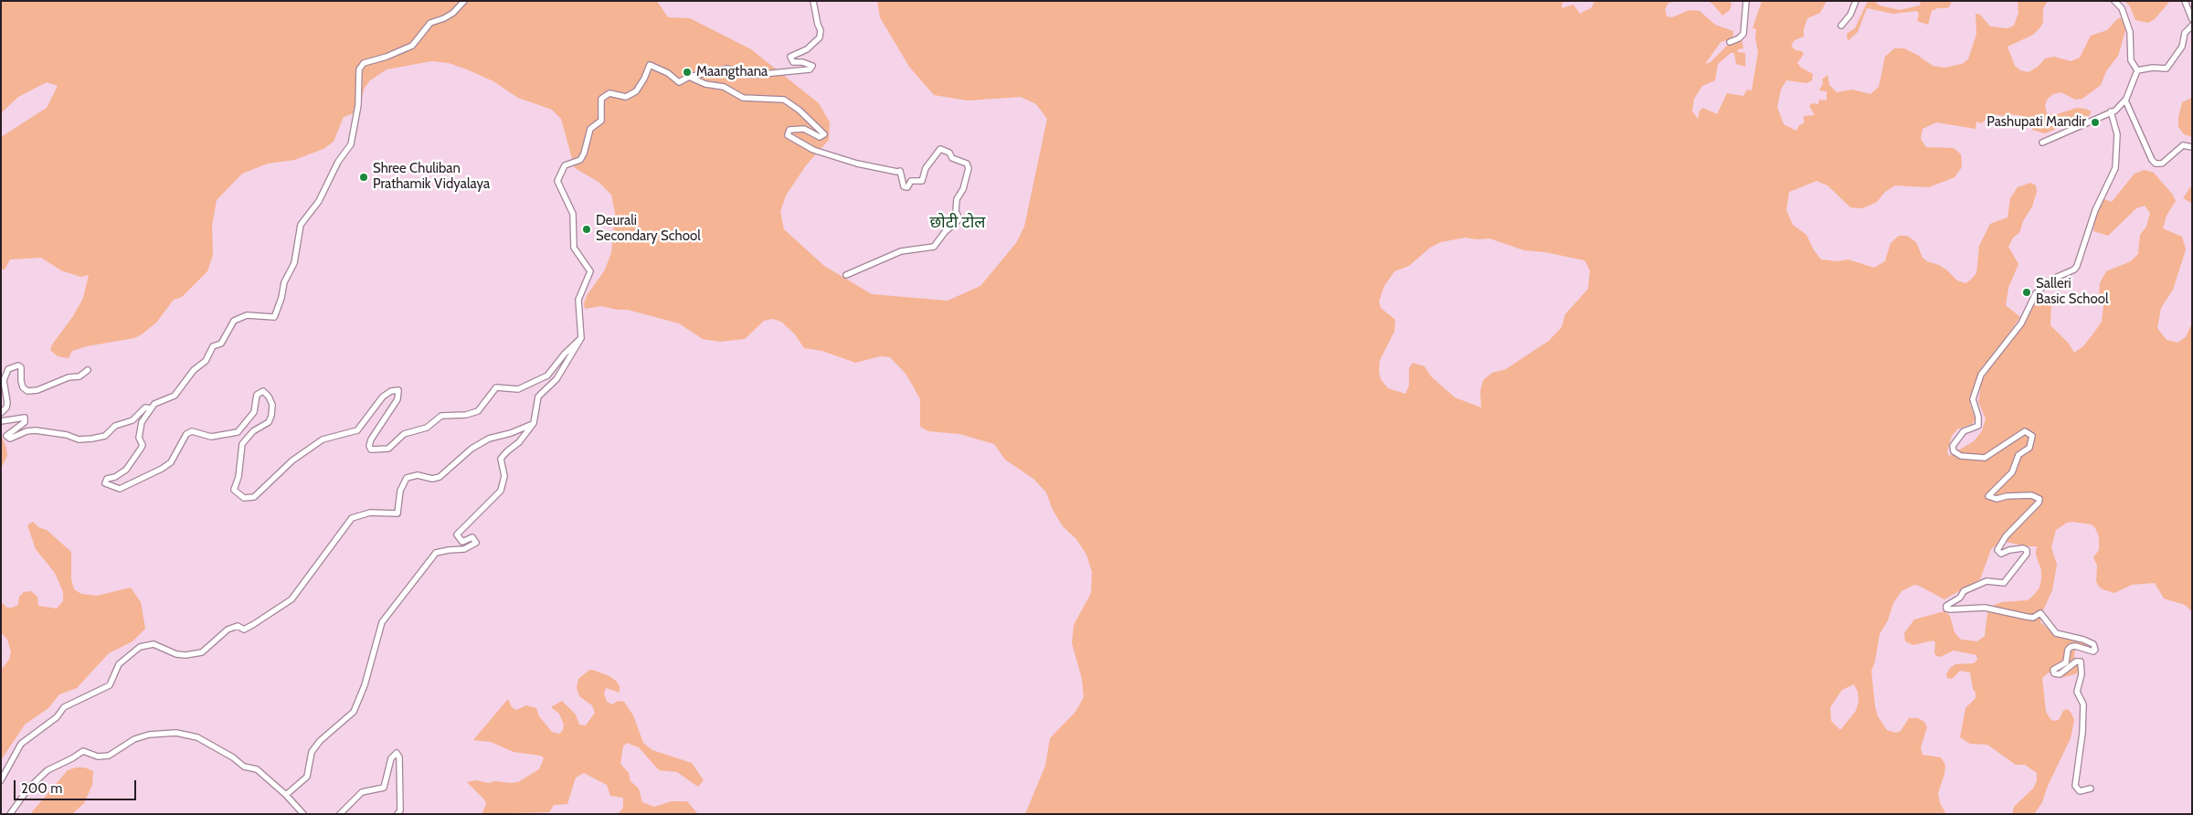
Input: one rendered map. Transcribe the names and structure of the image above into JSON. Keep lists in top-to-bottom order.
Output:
{
  "districts": ["छोटी टोल"],
  "places": [
    "Maangthana",
    "Pashupati Mandir",
    "Shree Chuliban Prathamik Vidyalaya",
    "Deurali Secondary School",
    "Salleri Basic School"
  ],
  "scale_bar": "200 m"
}
